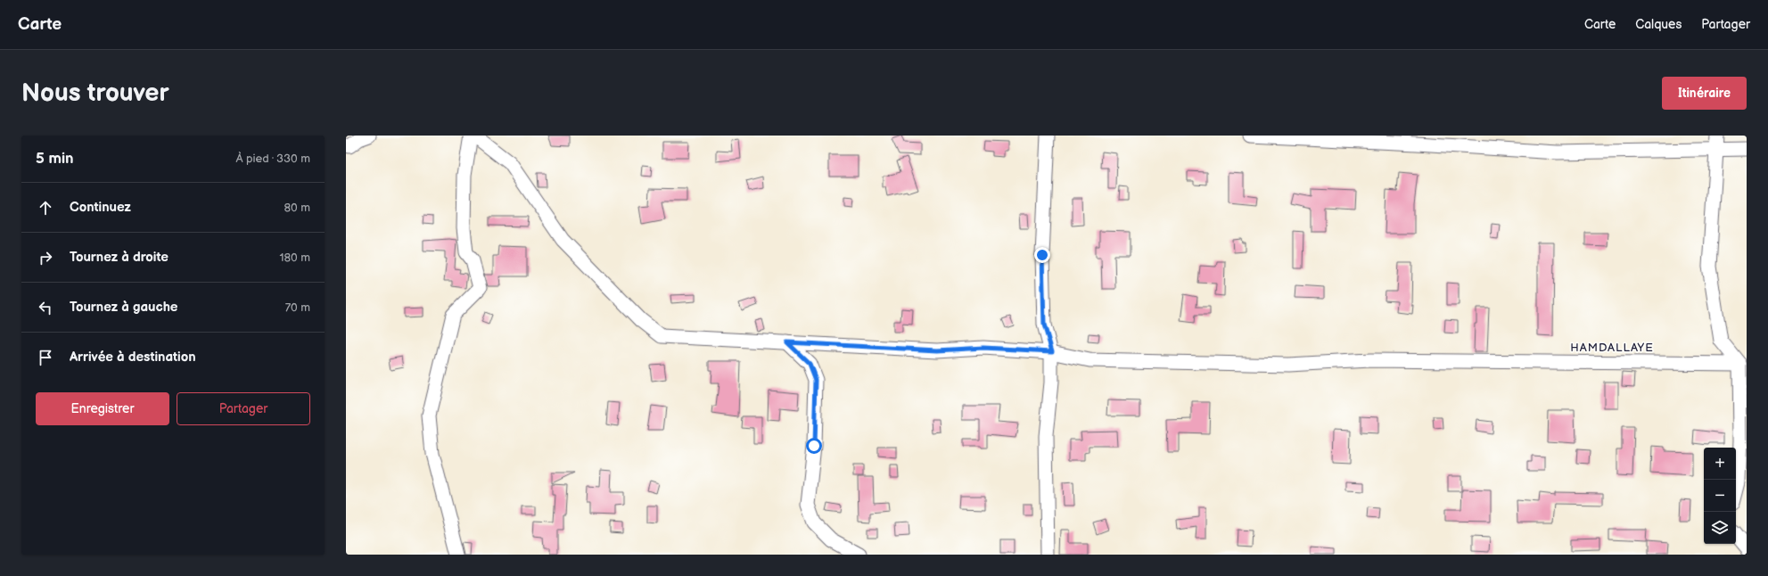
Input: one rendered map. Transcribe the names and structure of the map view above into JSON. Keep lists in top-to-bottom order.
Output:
{
  "districts": ["HAMDALLAYE"],
  "page": {
    "header": "Carte",
    "nav": ["Carte", "Calques", "Partager"],
    "buttons": [
      "Itinéraire",
      ["Enregistrer", "Partager"]
    ],
    "title": "Nous trouver",
    "heading": ["5 min", "À pied · 330 m"],
    "list": [
      ["Continuez", "80 m"],
      ["Tournez à droite", "180 m"],
      ["Tournez à gauche", "70 m"],
      "Arrivée à destination"
    ],
    "map_buttons": ["+", "−"]
  }
}
